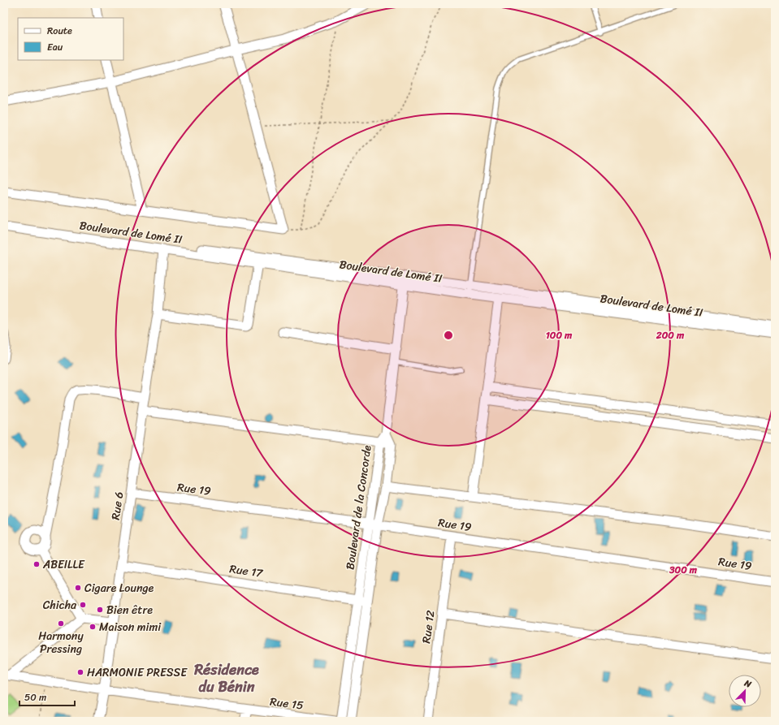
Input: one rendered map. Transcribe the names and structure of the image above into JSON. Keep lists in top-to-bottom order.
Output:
{
  "streets": {
    "street": [
      "Boulevard de Lomé II",
      "Rue 19",
      "Rue 6",
      "Boulevard de la Concorde",
      "Rue 17",
      "Rue 12",
      "Rue 15"
    ]
  },
  "crossings": [
    ["Boulevard de Lomé II", "Rue 6"],
    ["Rue 19", "Rue 6"],
    ["Rue 19", "Boulevard de la Concorde"],
    ["Rue 19", "Rue 12"],
    ["Rue 6", "Rue 17"],
    ["Rue 6", "Rue 15"],
    ["Boulevard de la Concorde", "Rue 17"]
  ],
  "districts": ["Résidence du Bénin"],
  "places": [
    "ABEILLE",
    "Cigare Lounge",
    "Chicha",
    "Bien être",
    "Harmony Pressing",
    "Maison mimi",
    "HARMONIE PRESSE"
  ],
  "legend": ["Route", "Eau"],
  "scale_bar": "50 m",
  "north": "top right",
  "rings": ["100 m", "200 m", "300 m"]
}
